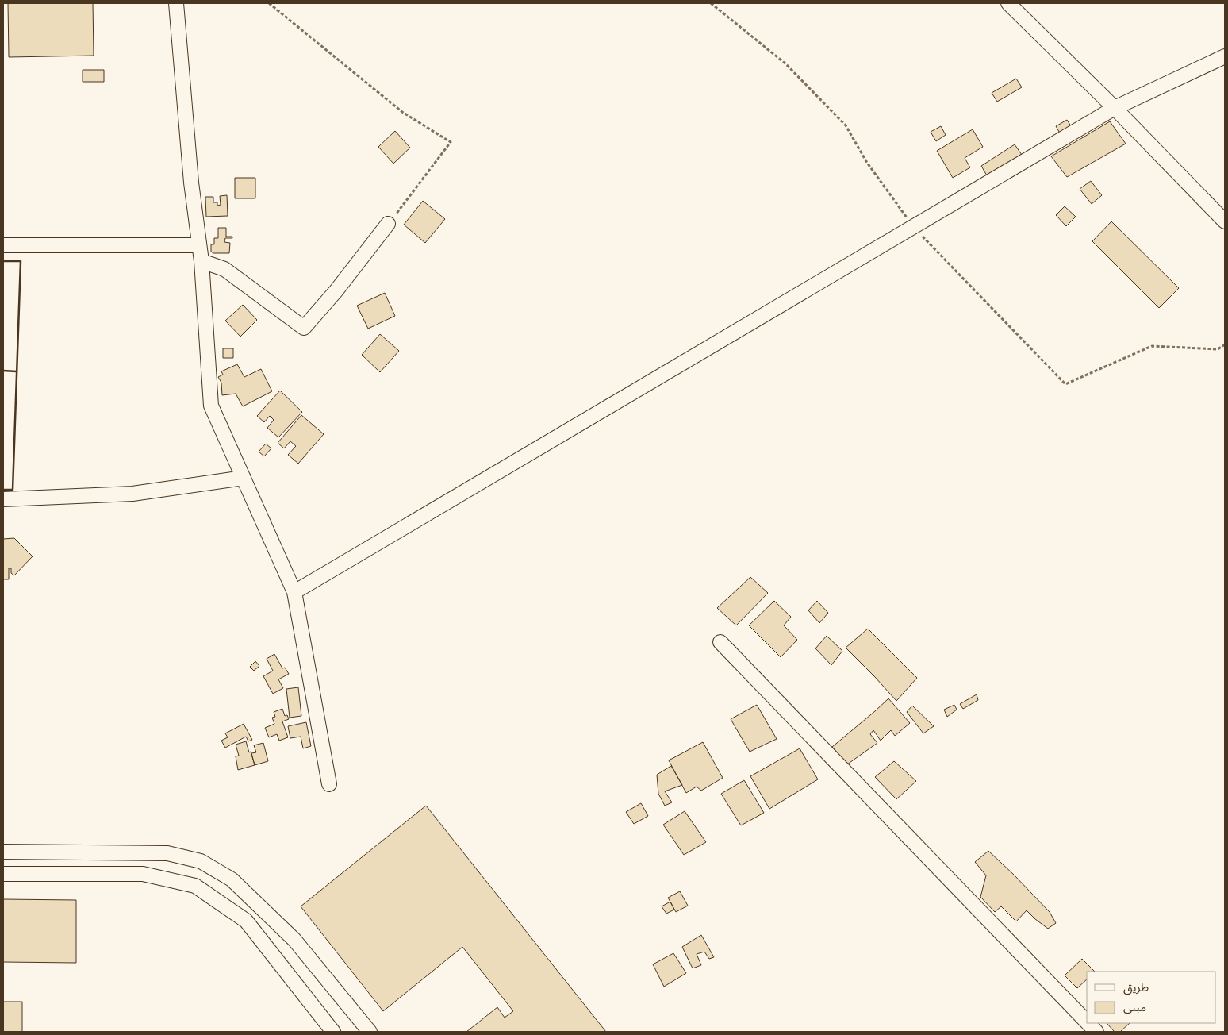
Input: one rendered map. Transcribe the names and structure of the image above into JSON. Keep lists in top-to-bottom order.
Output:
{
  "legend": ["طريق", "مبنى"]
}
